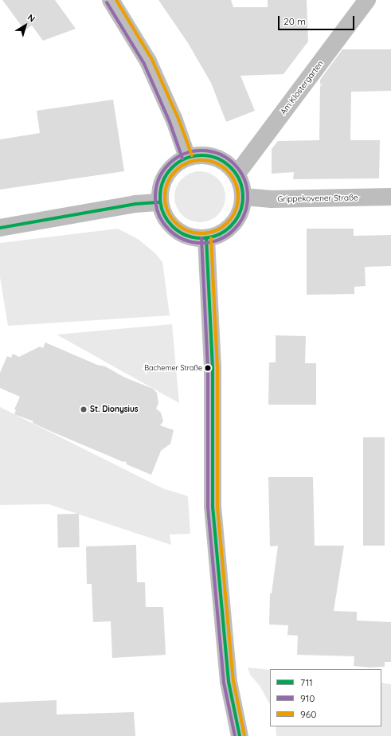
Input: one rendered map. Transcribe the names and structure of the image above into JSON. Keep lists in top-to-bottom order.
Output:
{
  "streets": {
    "street": ["Am Klostergarten", "Grippekovener Straße"]
  },
  "crossings": [
    ["Am Klostergarten", "Grippekovener Straße"]
  ],
  "places": ["Bachemer Straße", "St. Dionysius"],
  "lines": ["transit line 960", "transit line 910", "transit line 711"],
  "legend": ["711", "910", "960"],
  "scale_bar": "20 m",
  "north": "top right"
}
